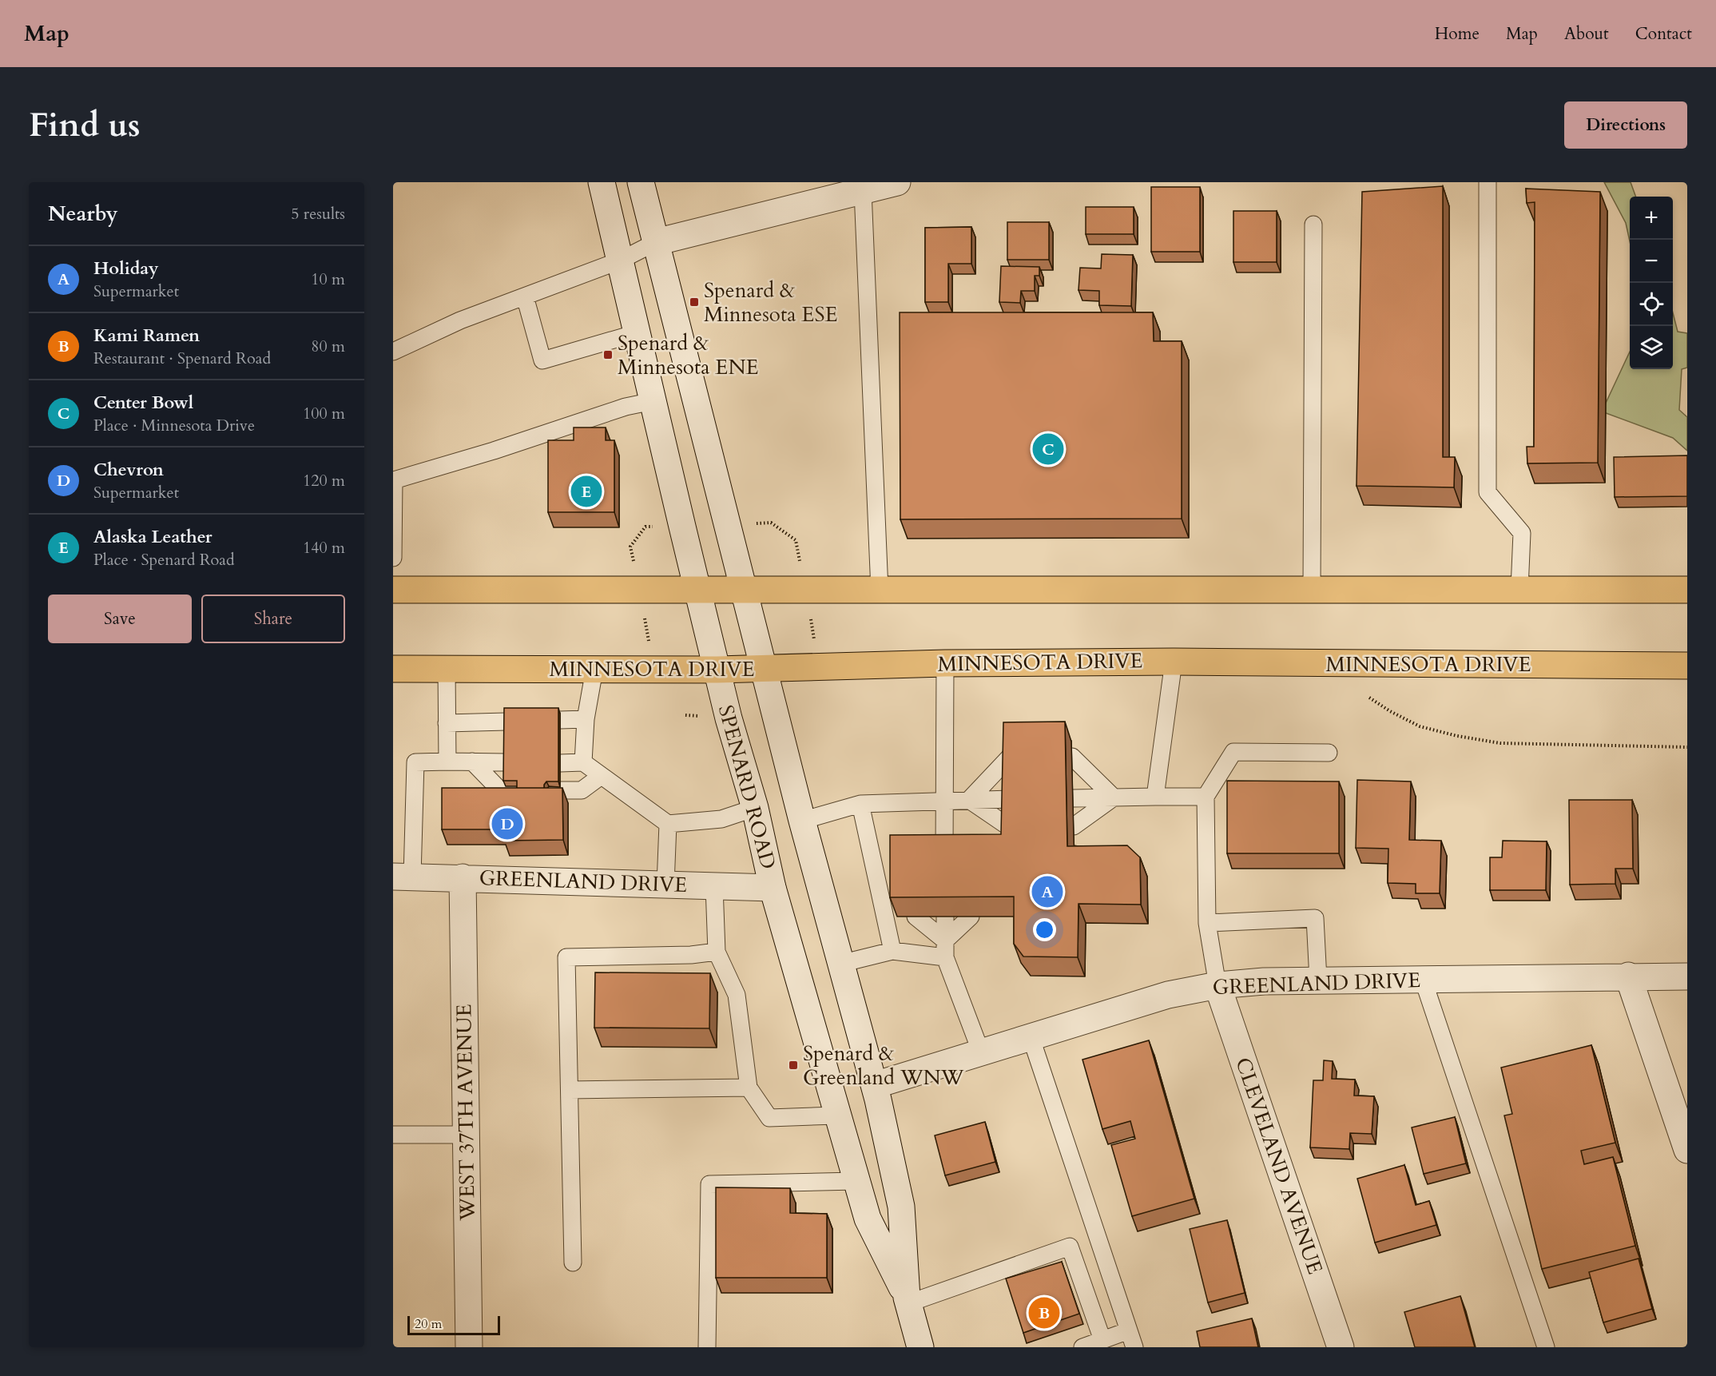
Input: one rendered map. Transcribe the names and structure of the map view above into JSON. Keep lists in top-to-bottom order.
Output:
{
  "streets": {
    "main road": ["MINNESOTA DRIVE"],
    "street": [
      "SPENARD ROAD",
      "GREENLAND DRIVE",
      "WEST 37TH AVENUE",
      "CLEVELAND AVENUE"
    ]
  },
  "crossings": [
    ["MINNESOTA DRIVE", "SPENARD ROAD"],
    ["SPENARD ROAD", "GREENLAND DRIVE"],
    ["GREENLAND DRIVE", "WEST 37TH AVENUE"],
    ["GREENLAND DRIVE", "CLEVELAND AVENUE"]
  ],
  "places": {
    "transit": ["Spenard & Minnesota ESE", "Spenard & Minnesota ENE", "Spenard & Greenland WNW"]
  },
  "scale_bar": "20 m",
  "page": {
    "header": "Map",
    "nav": [
      "Home",
      "Map",
      "About",
      "Contact"
    ],
    "buttons": [
      "Directions",
      ["Save", "Share"]
    ],
    "title": "Find us",
    "heading": ["Nearby", "5 results"],
    "map_buttons": ["+", "−"],
    "list": [
      {
        "mark": "A",
        "name": "Holiday",
        "note": "Supermarket",
        "value": "10 m"
      },
      {
        "mark": "B",
        "name": "Kami Ramen",
        "note": "Restaurant · Spenard Road",
        "value": "80 m"
      },
      {
        "mark": "C",
        "name": "Center Bowl",
        "note": "Place · Minnesota Drive",
        "value": "100 m"
      },
      {
        "mark": "D",
        "name": "Chevron",
        "note": "Supermarket",
        "value": "120 m"
      },
      {
        "mark": "E",
        "name": "Alaska Leather",
        "note": "Place · Spenard Road",
        "value": "140 m"
      }
    ],
    "pins": [
      "C",
      "E",
      "D",
      "A",
      "B"
    ],
    "scale": "20 m"
  }
}
